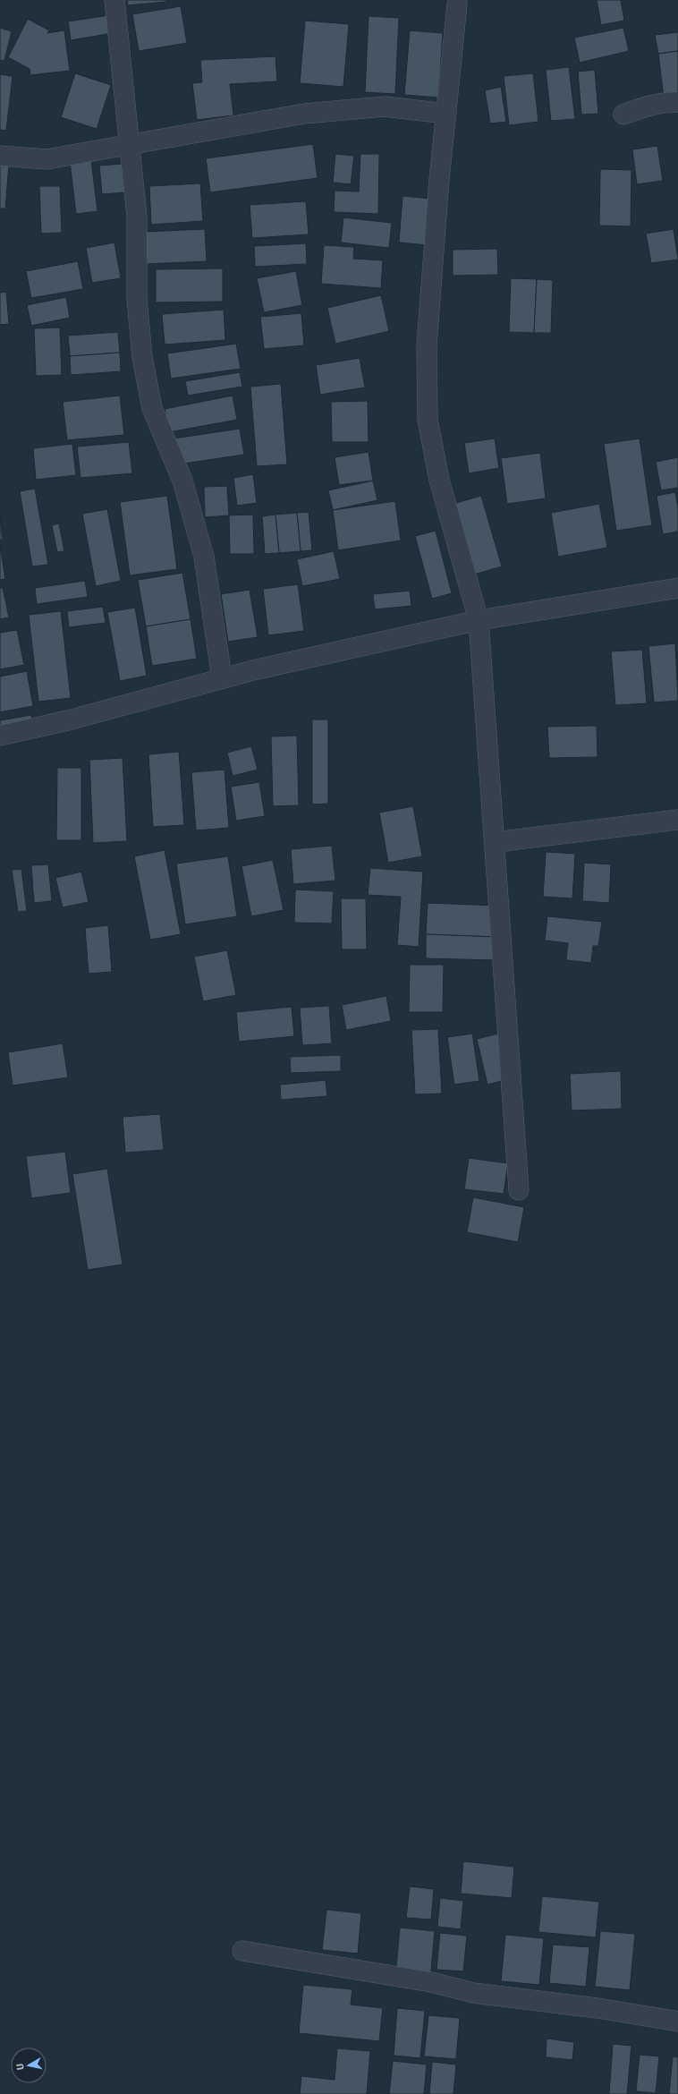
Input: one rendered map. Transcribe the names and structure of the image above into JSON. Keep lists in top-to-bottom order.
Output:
{
  "north": "left"
}
